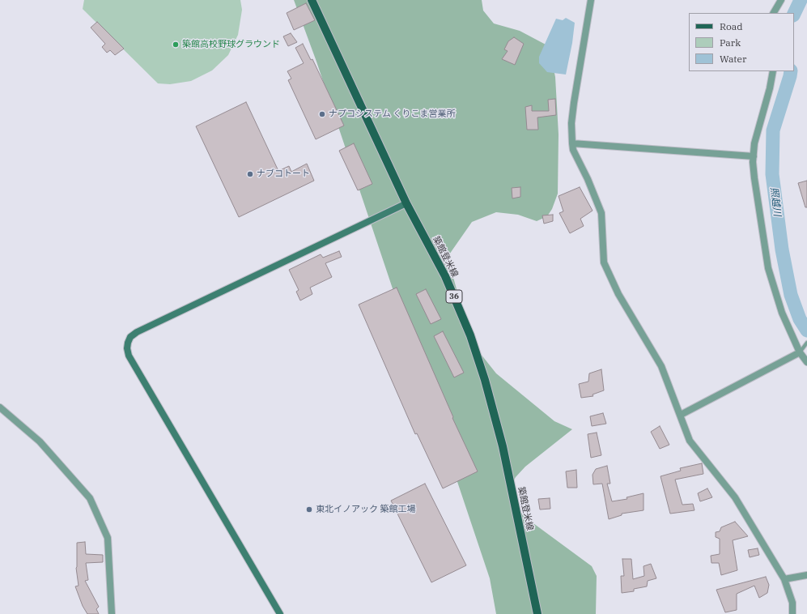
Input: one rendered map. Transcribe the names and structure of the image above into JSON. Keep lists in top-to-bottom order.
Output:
{
  "streets": {
    "main road": ["築館登米線", "36"]
  },
  "water": ["照越川"],
  "places": [
    "築館高校野球グラウンド",
    "ナプコシステム くりこま営業所",
    "ナブコトート",
    "東北イノアック 築館工場"
  ],
  "legend": ["Road", "Park", "Water"]
}
